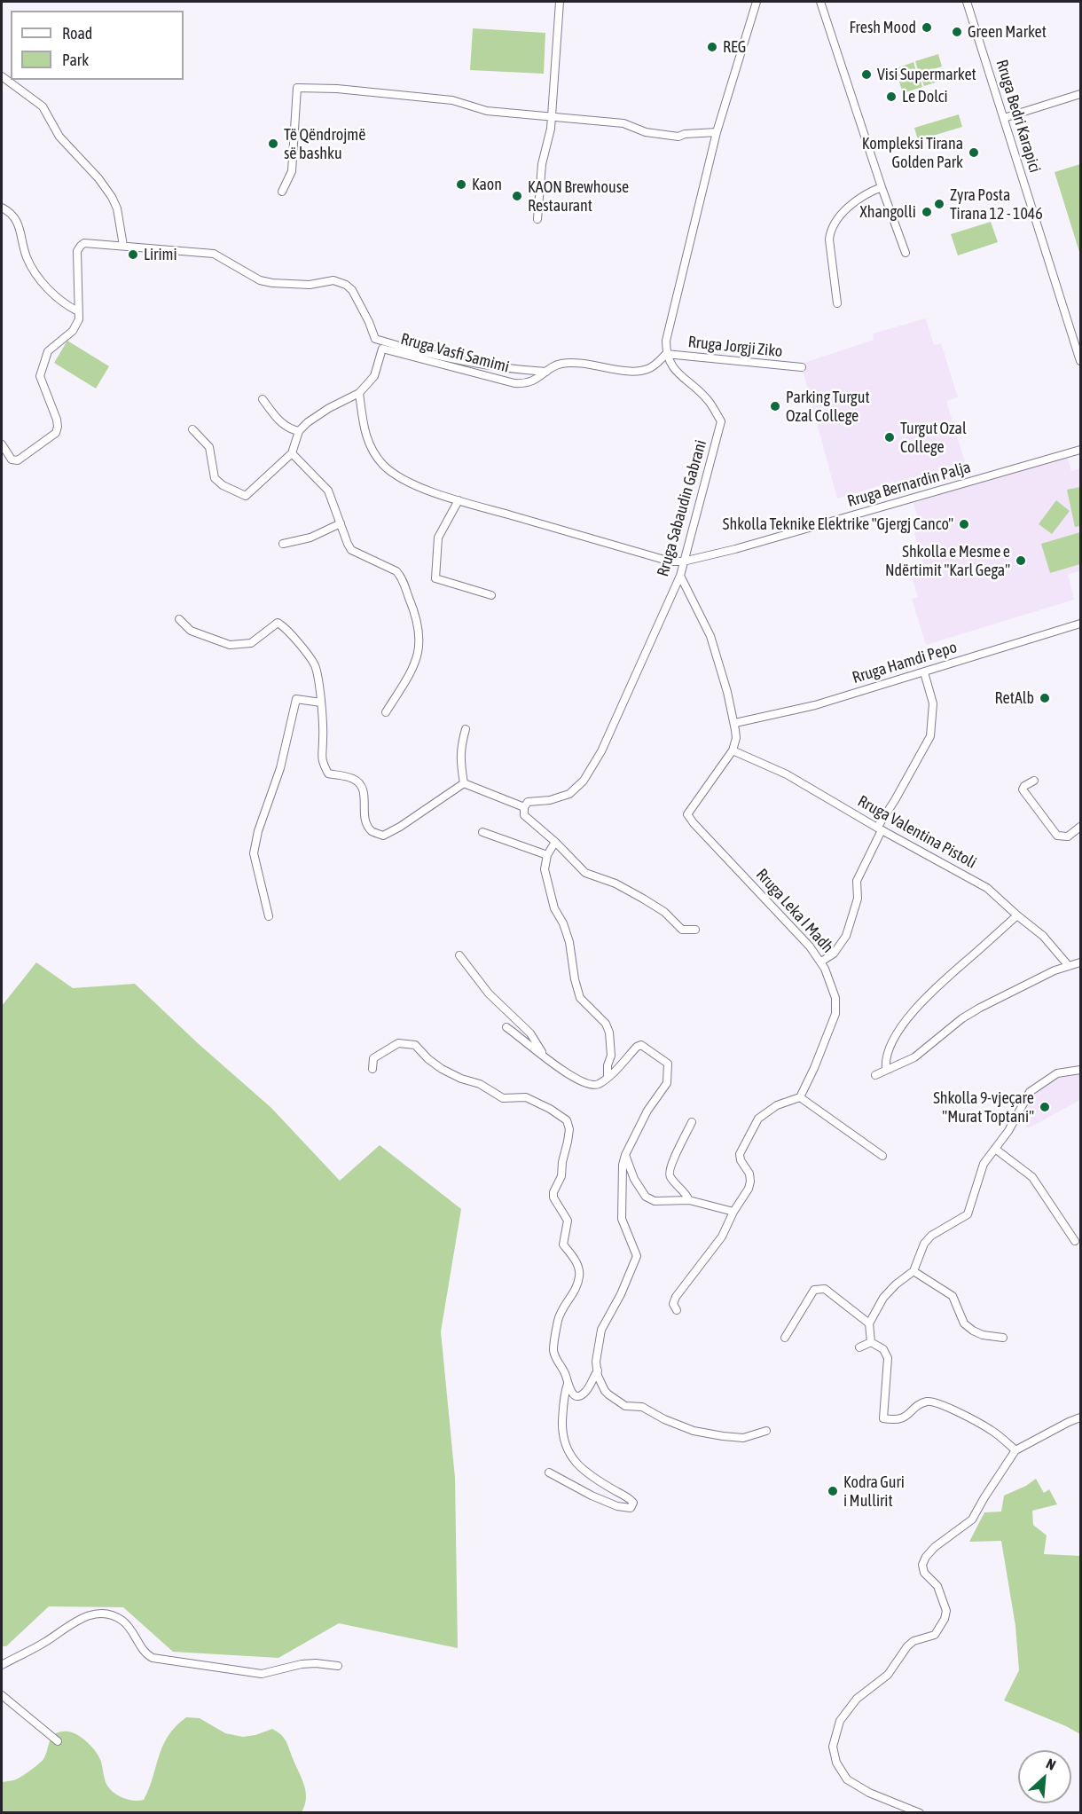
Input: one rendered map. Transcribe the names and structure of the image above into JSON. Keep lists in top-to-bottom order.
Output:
{
  "streets": {
    "street": [
      "Rruga Bedri Karapici",
      "Rruga Jorgji Ziko",
      "Rruga Vasfi Samimi",
      "Rruga Bernardin Palja",
      "Rruga Sabaudin Gabrani",
      "Rruga Hamdi Pepo",
      "Rruga Valentina Pistoli",
      "Rruga Leka I Madh"
    ]
  },
  "crossings": [
    ["Rruga Jorgji Ziko", "Rruga Sabaudin Gabrani"],
    ["Rruga Bernardin Palja", "Rruga Sabaudin Gabrani"],
    ["Rruga Sabaudin Gabrani", "Rruga Leka I Madh"],
    ["Rruga Hamdi Pepo", "Rruga Leka I Madh"],
    ["Rruga Valentina Pistoli", "Rruga Leka I Madh"]
  ],
  "places": [
    "Fresh Mood",
    "Green Market",
    "REG",
    "Visi Supermarket",
    "Le Dolci",
    "Të Qëndrojmë së bashku",
    "Kompleksi Tirana Golden Park",
    "Kaon",
    "KAON Brewhouse Restaurant",
    "Zyra Posta Tirana 12 - 1046",
    "Xhangolli",
    "Lirimi",
    "Parking Turgut Ozal College",
    "Turgut Ozal College",
    "Shkolla Teknike Elektrike \"Gjergj Canco\"",
    "Shkolla e Mesme e Ndërtimit \"Karl Gega\"",
    "RetAlb",
    "Shkolla 9-vjeçare \"Murat Toptani\"",
    "Kodra Guri i Mullirit"
  ],
  "legend": ["Road", "Park"],
  "north": "top right"
}
